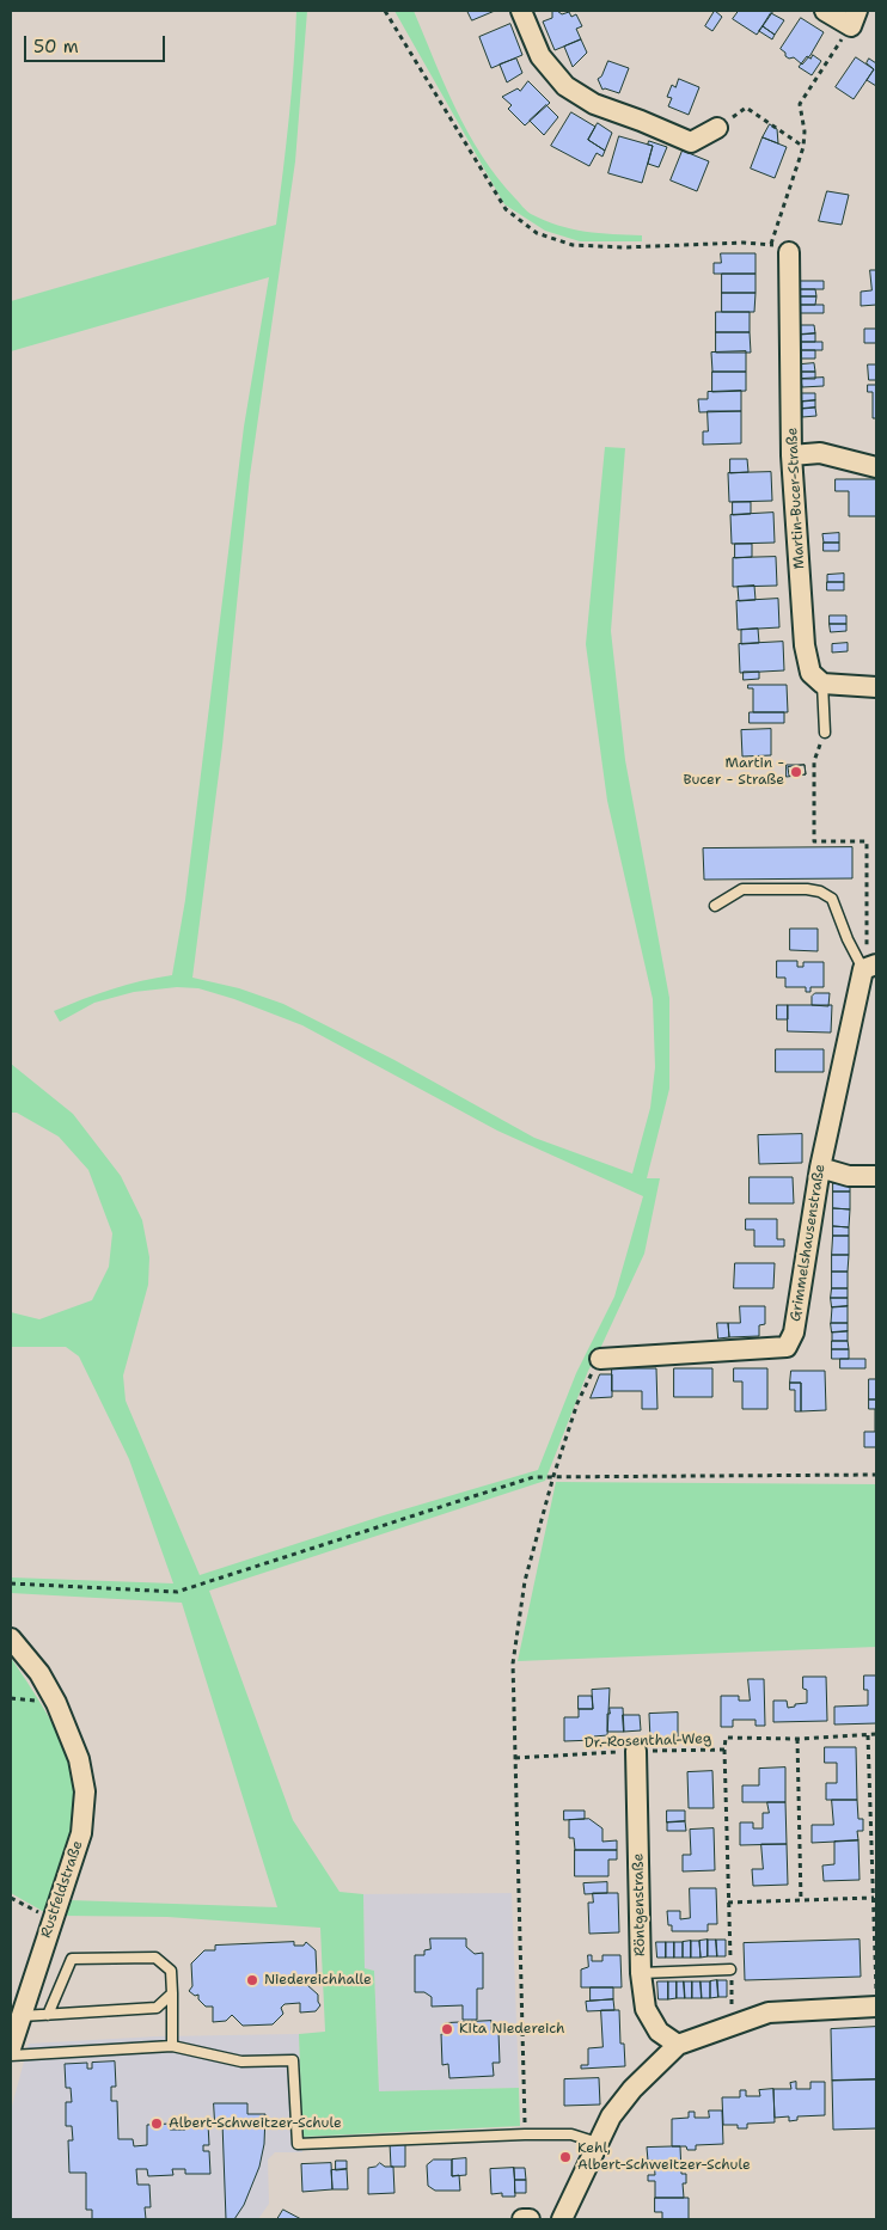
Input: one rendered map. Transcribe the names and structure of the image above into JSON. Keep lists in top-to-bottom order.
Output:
{
  "streets": {
    "street": [
      "Martin-Bucer-Straße",
      "Grimmelshausenstraße",
      "Rustfeldstraße",
      "Röntgenstraße"
    ],
    "path": ["Dr.-Rosenthal-Weg"]
  },
  "crossings": [
    ["Dr.-Rosenthal-Weg", "Röntgenstraße"]
  ],
  "places": [
    "Martin - Bucer - Straße",
    "Niedereichhalle",
    "Kita Niedereich",
    "Albert-Schweitzer-Schule",
    "Kehl, Albert-Schweitzer-Schule"
  ],
  "scale_bar": "50 m"
}
